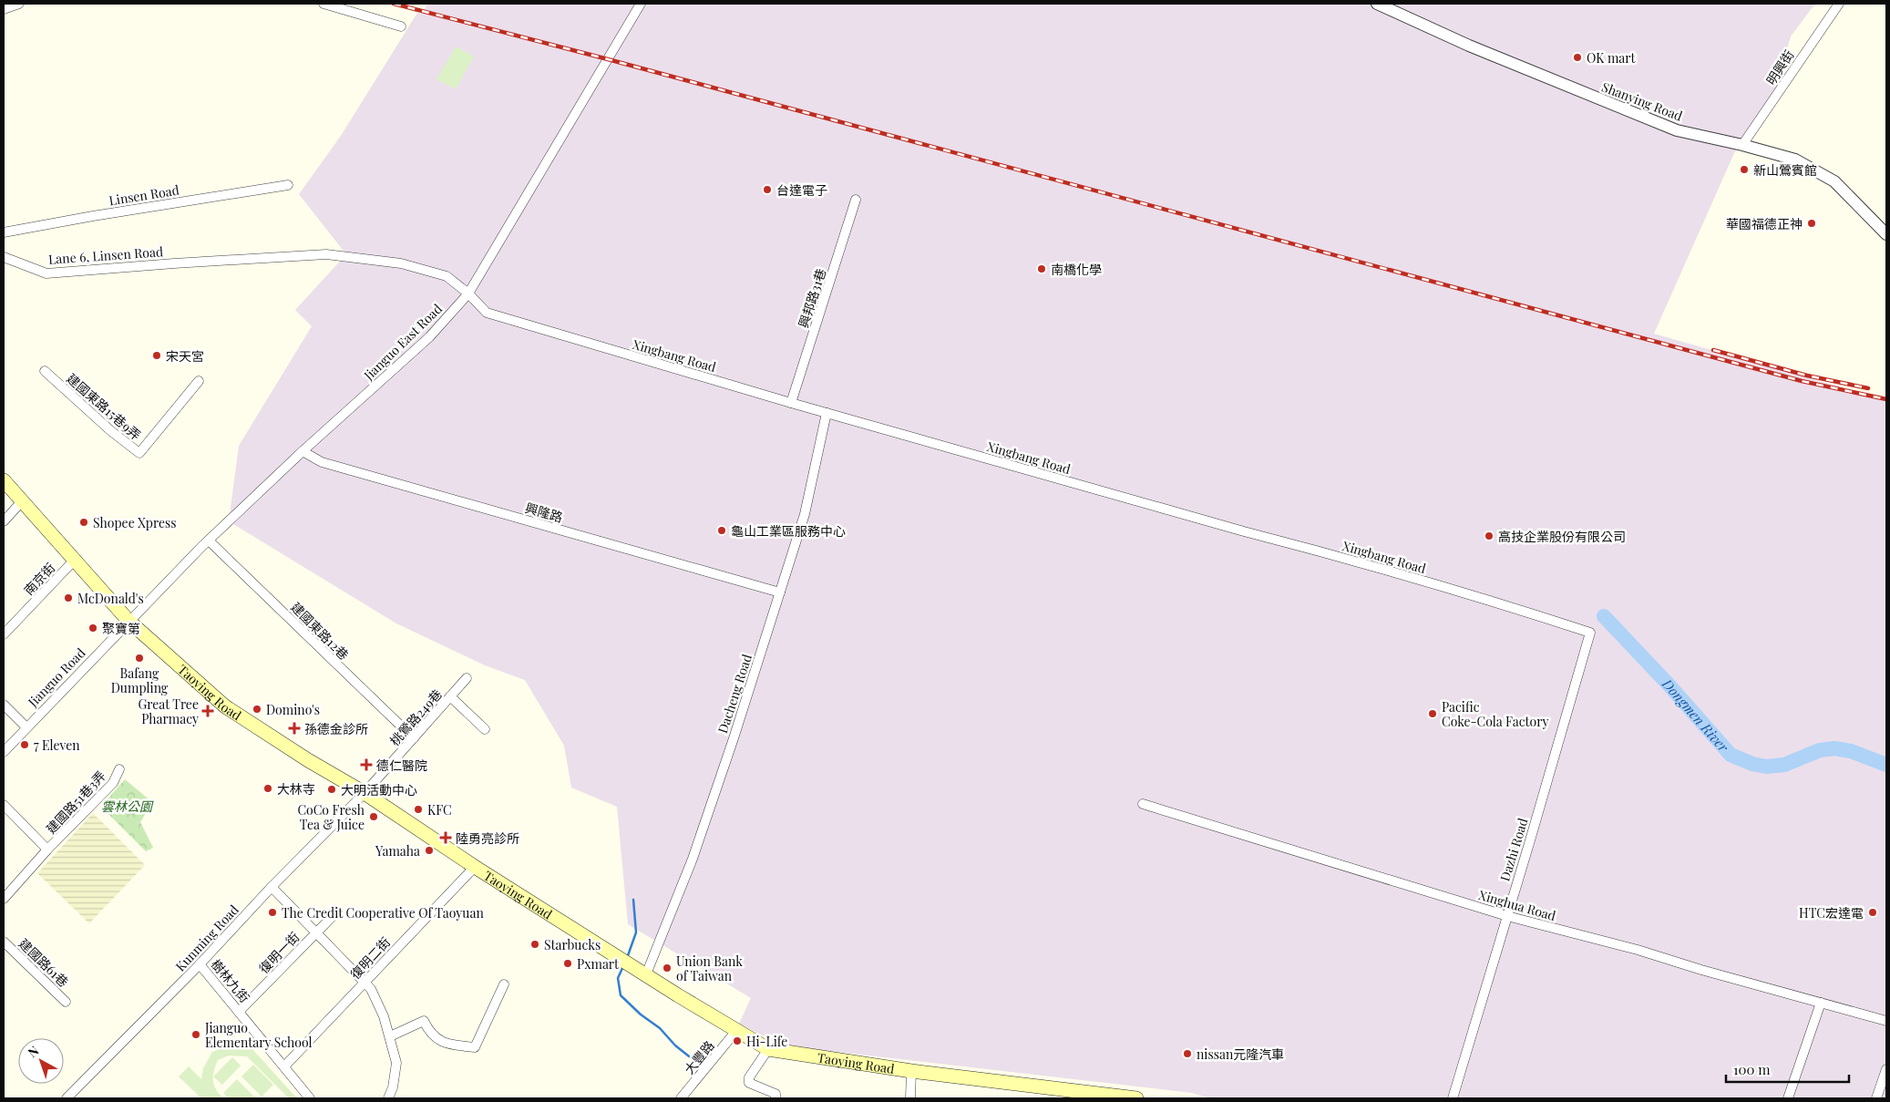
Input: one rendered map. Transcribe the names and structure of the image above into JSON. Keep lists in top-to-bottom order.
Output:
{
  "streets": {
    "main road": ["Taoying Road"],
    "street": [
      "明興街",
      "Shanying Road",
      "Linsen Road",
      "Lane 6, Linsen Road",
      "興邦路31巷",
      "Jianguo East Road",
      "Xingbang Road",
      "建國東路15巷9弄",
      "興隆路",
      "南京街",
      "建國東路12巷",
      "Jianguo Road",
      "Dacheng Road",
      "桃鶯路249巷",
      "建國路51巷3弄",
      "Dazhi Road",
      "Xinghua Road",
      "Kunming Road",
      "復明一街",
      "復明二街",
      "建國路61巷",
      "樹林九街",
      "大豐路"
    ]
  },
  "crossings": [
    ["明興街", "Shanying Road"],
    ["Lane 6, Linsen Road", "Jianguo East Road"],
    ["Lane 6, Linsen Road", "Xingbang Road"],
    ["興邦路31巷", "Xingbang Road"],
    ["Jianguo East Road", "Xingbang Road"],
    ["Jianguo East Road", "興隆路"],
    ["Jianguo East Road", "建國東路12巷"],
    ["Jianguo East Road", "Jianguo Road"],
    ["Jianguo East Road", "Taoying Road"],
    ["Xingbang Road", "Dacheng Road"],
    ["Xingbang Road", "Dazhi Road"],
    ["興隆路", "Dacheng Road"],
    ["南京街", "Taoying Road"],
    ["建國東路12巷", "桃鶯路249巷"],
    ["Jianguo Road", "Taoying Road"],
    ["Taoying Road", "Dacheng Road"],
    ["Taoying Road", "桃鶯路249巷"],
    ["Taoying Road", "Kunming Road"],
    ["Taoying Road", "復明二街"],
    ["Taoying Road", "大豐路"],
    ["桃鶯路249巷", "Kunming Road"],
    ["Dazhi Road", "Xinghua Road"],
    ["Kunming Road", "樹林九街"],
    ["復明一街", "樹林九街"],
    ["復明二街", "樹林九街"]
  ],
  "water": ["Dongmen River"],
  "parks": ["雲林公園"],
  "places": {
    "other": [
      "OK mart",
      "新山鶯賓館",
      "台達電子",
      "華國福德正神",
      "南橋化學",
      "宋天宮",
      "Shopee Xpress",
      "龜山工業區服務中心",
      "高技企業股份有限公司",
      "McDonald's",
      "聚寶第",
      "Bafang Dumpling",
      "Domino's",
      "Pacific Coke-Cola Factory",
      "7 Eleven",
      "大林寺",
      "大明活動中心",
      "KFC",
      "CoCo Fresh Tea & Juice",
      "Yamaha",
      "The Credit Cooperative Of Taoyuan",
      "HTC宏達電",
      "Starbucks",
      "Pxmart",
      "Union Bank of Taiwan",
      "Jianguo Elementary School",
      "Hi-Life",
      "nissan元隆汽車"
    ],
    "health": [
      "Great Tree Pharmacy",
      "孫德金診所",
      "德仁醫院",
      "陸勇亮診所"
    ]
  },
  "scale_bar": "100 m",
  "north": "top left"
}
